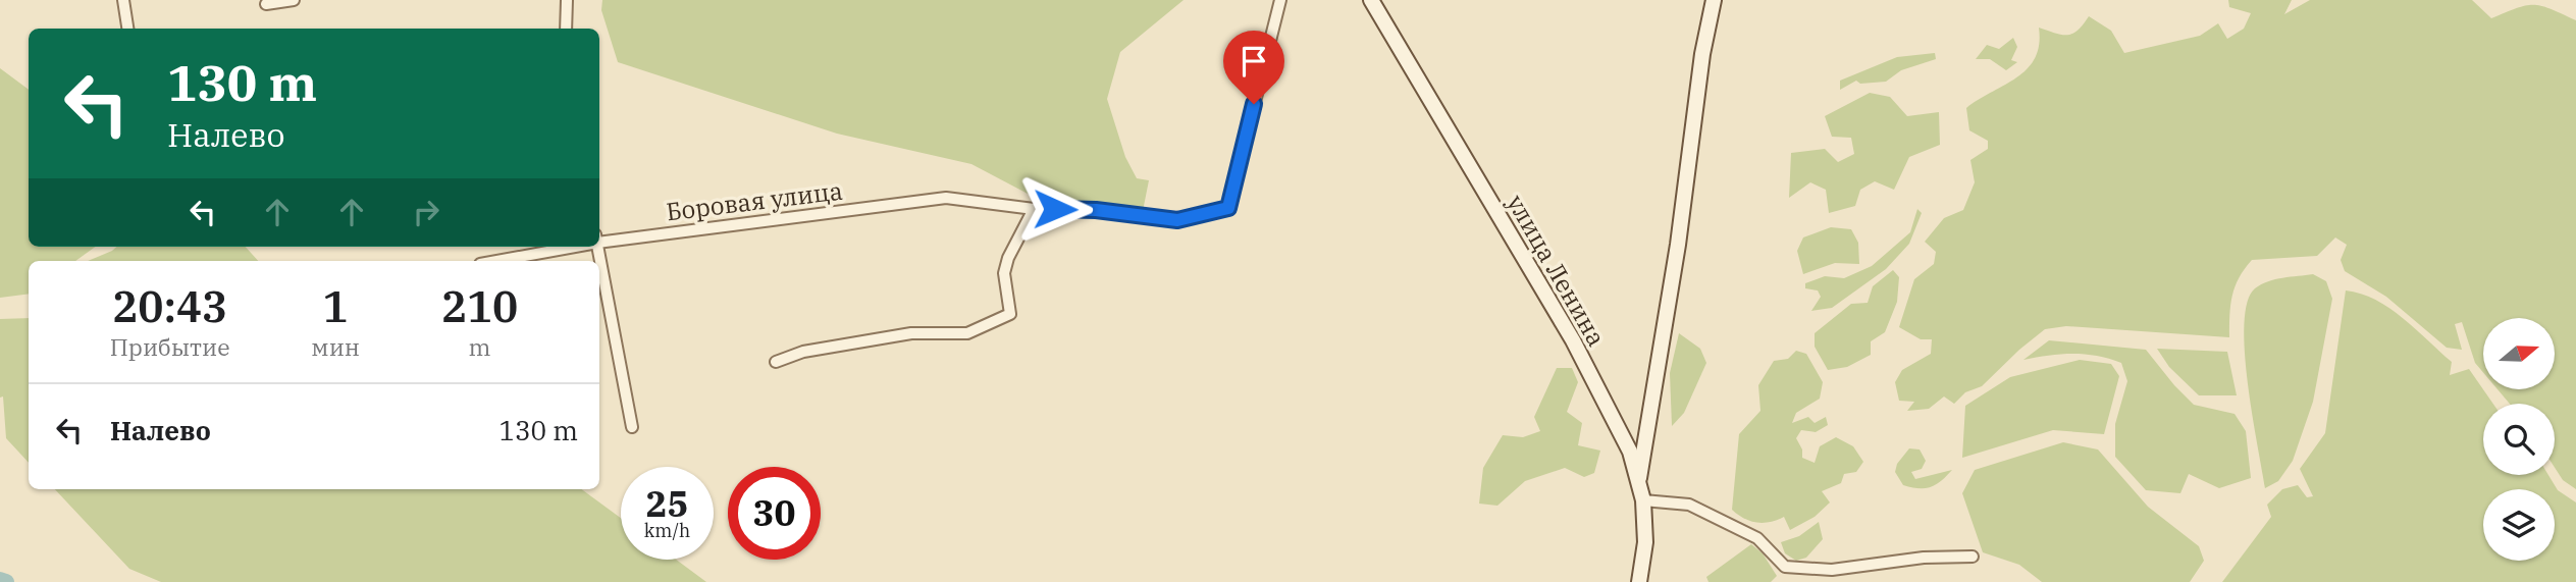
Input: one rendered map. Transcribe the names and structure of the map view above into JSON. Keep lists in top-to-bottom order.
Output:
{
  "streets": {
    "street": ["Боровая улица", "улица Ленина"]
  },
  "north": "right",
  "page": {
    "turn": ["130 m", "Налево"],
    "eta": [
      "20:43",
      "Прибытие",
      "1",
      "мин",
      "210",
      "m"
    ],
    "list": [
      {
        "name": "Налево",
        "value": "130 m"
      }
    ],
    "speed": "25 km/h",
    "limit": "30"
  }
}
